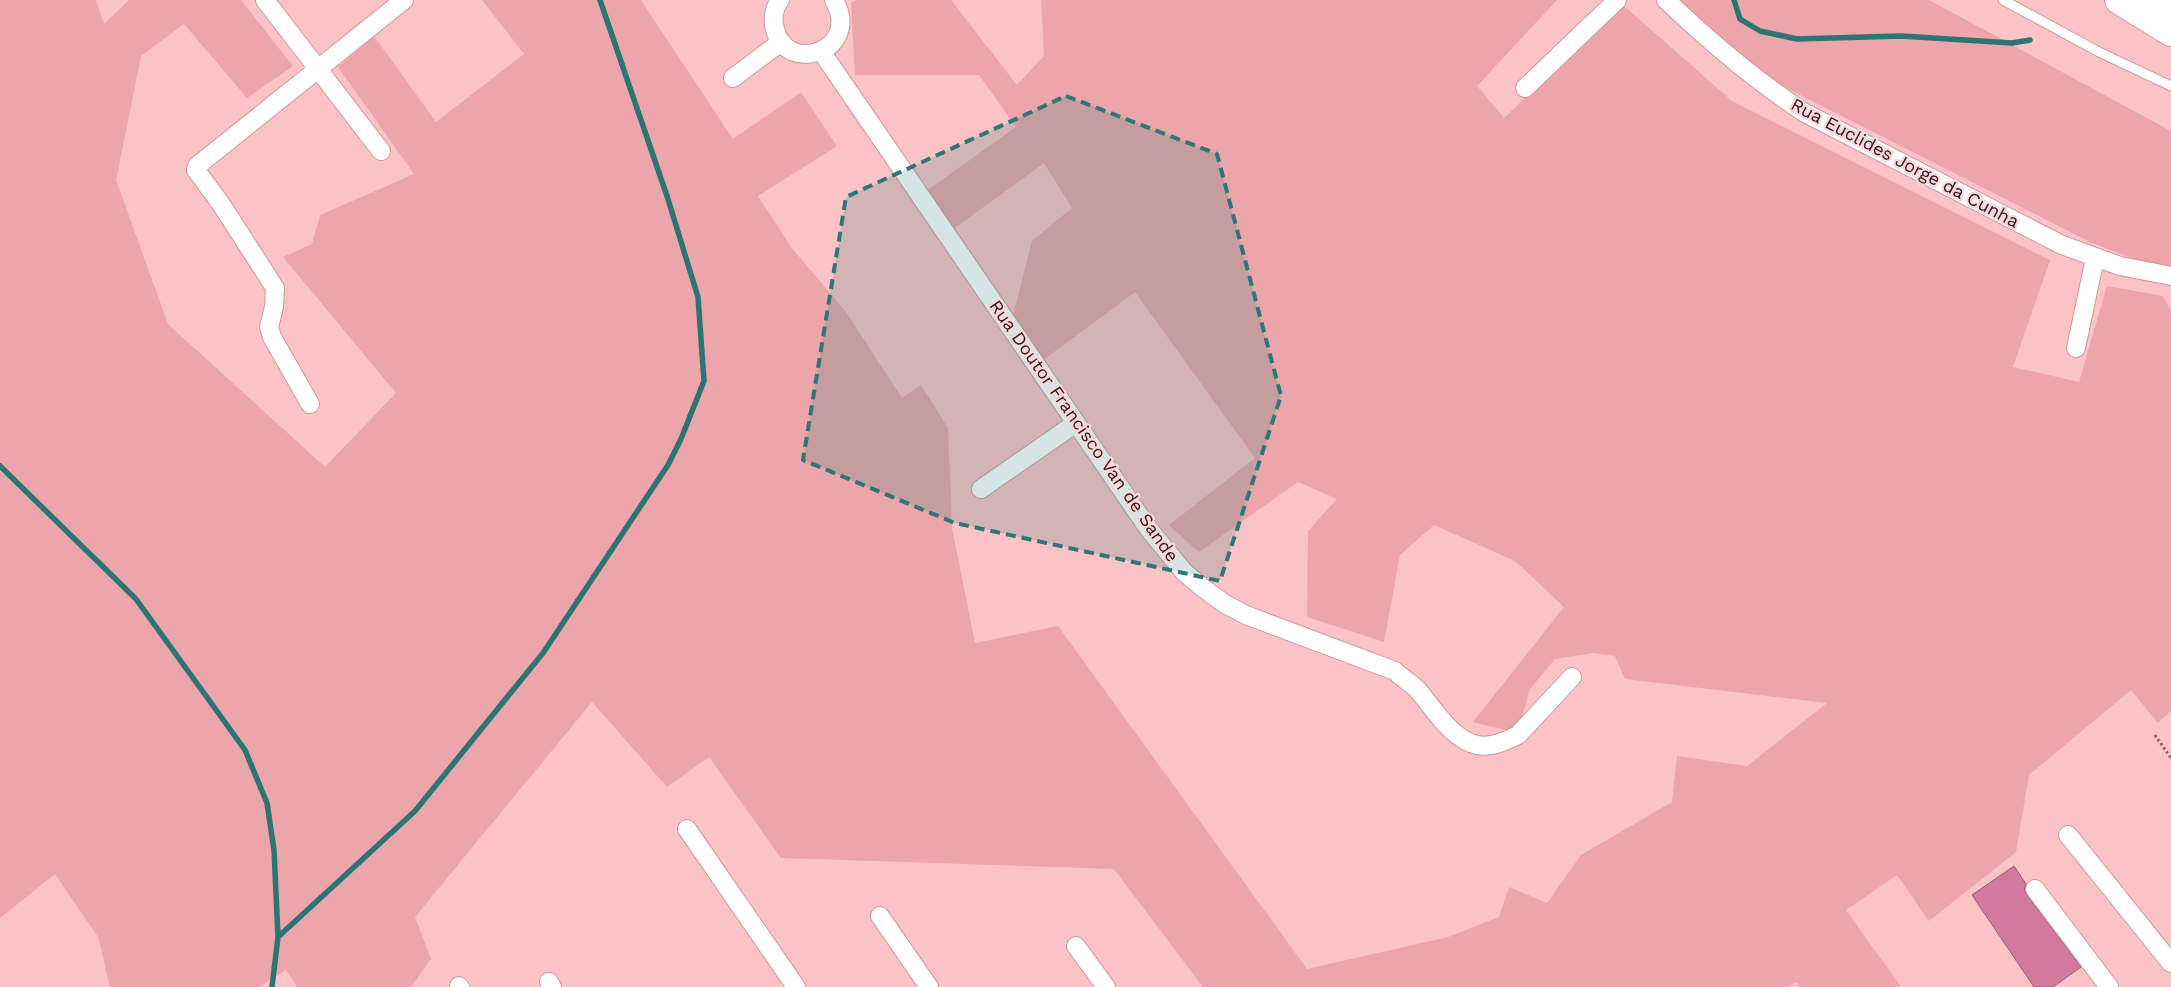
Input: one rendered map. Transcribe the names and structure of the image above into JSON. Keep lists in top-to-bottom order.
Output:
{
  "streets": {
    "street": ["Rua Euclides Jorge da Cunha", "Rua Doutor Francisco Van de Sande"]
  }
}
